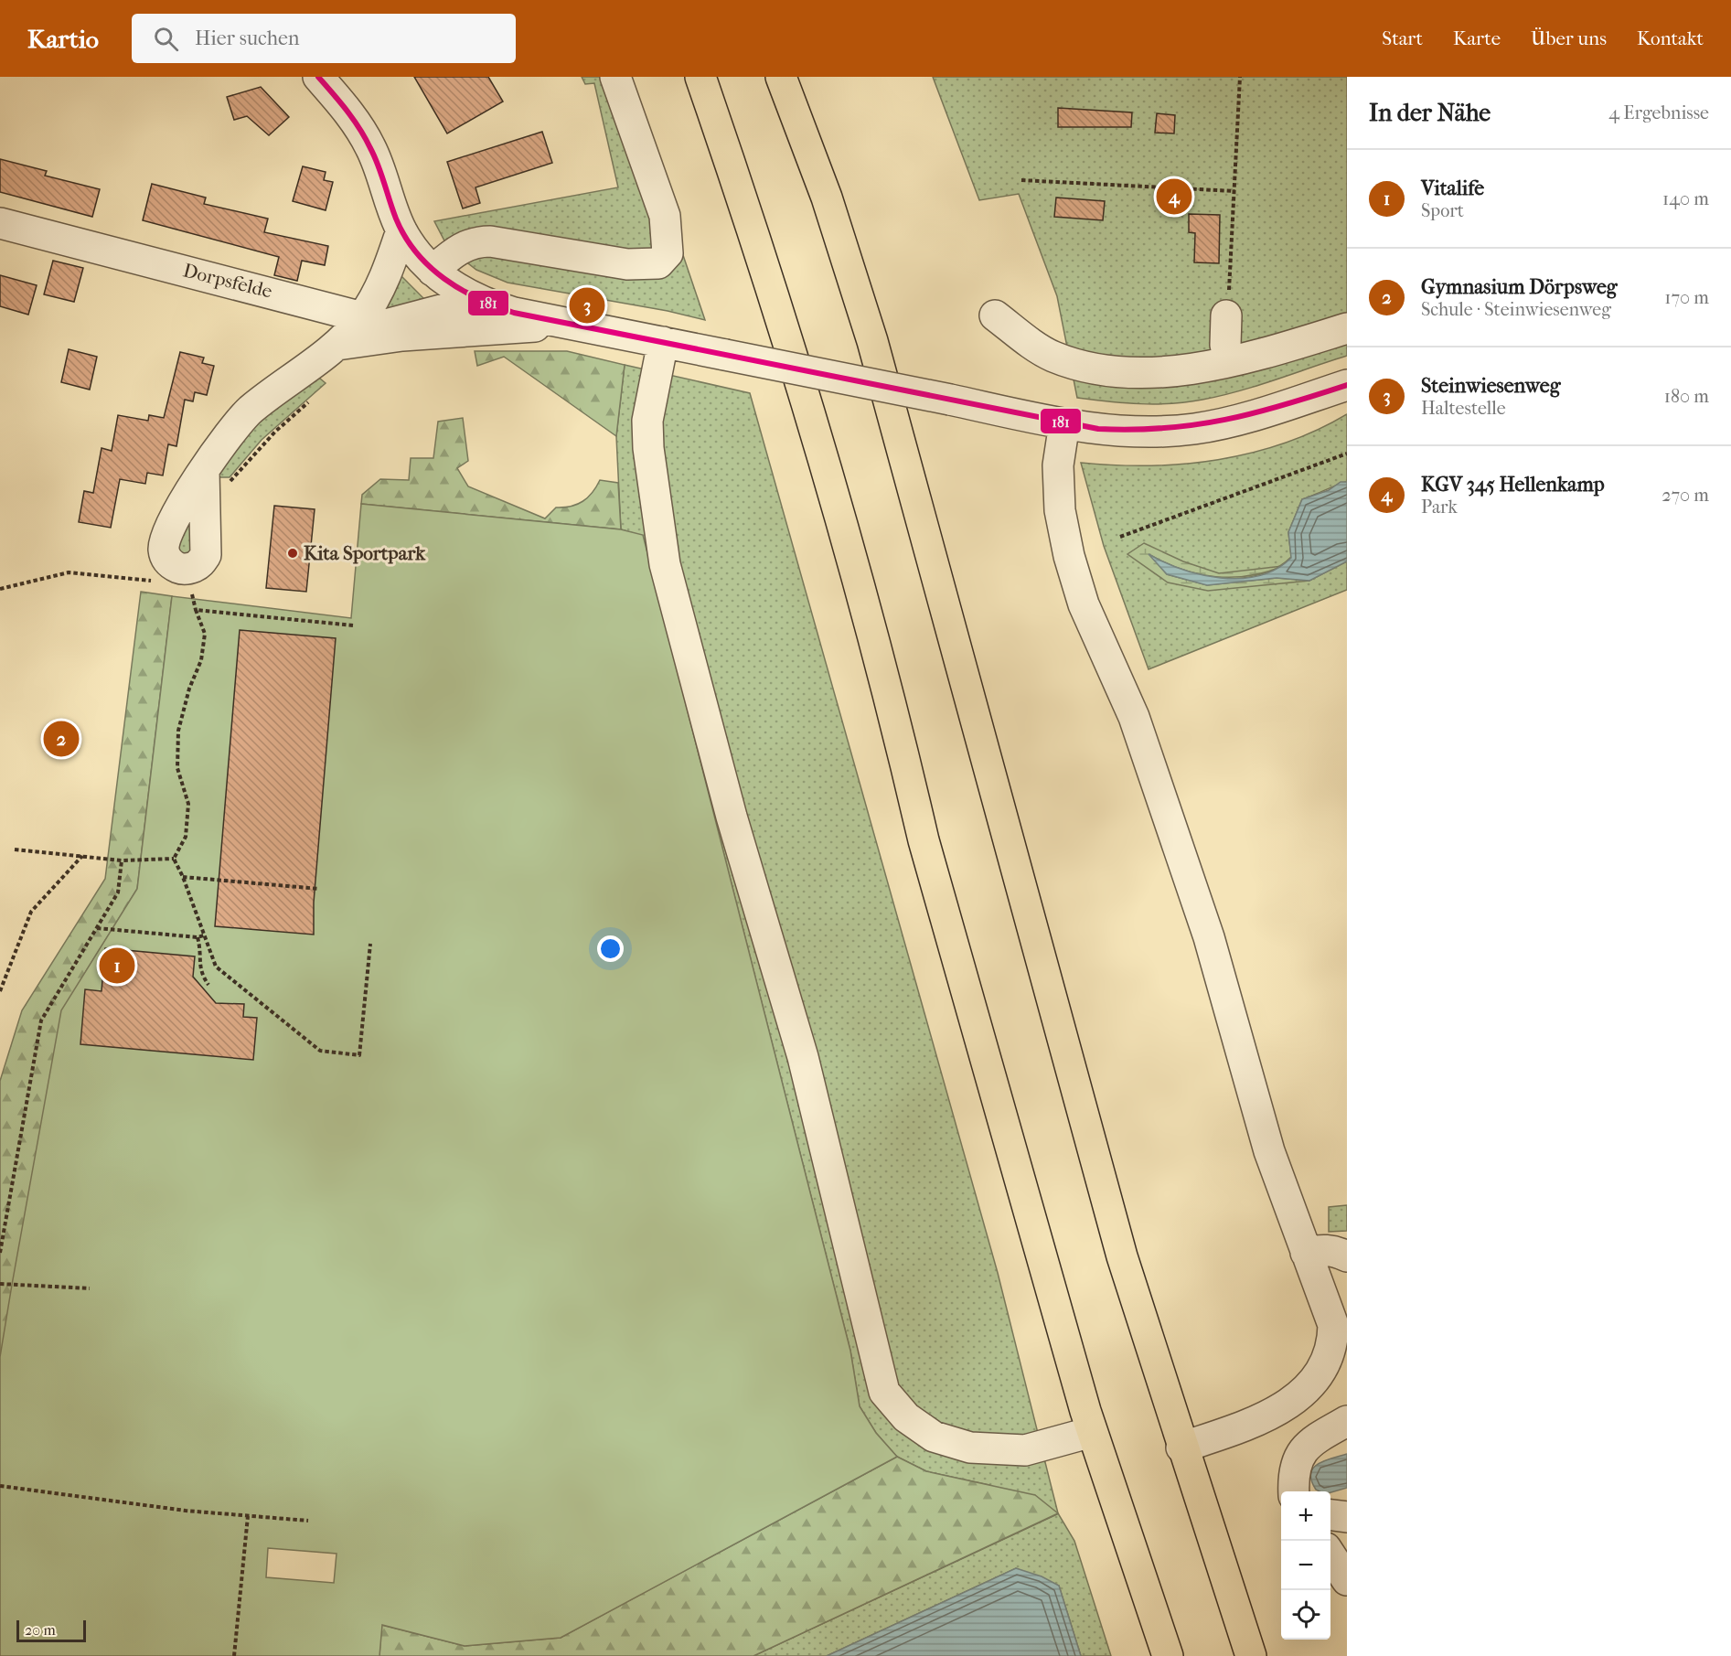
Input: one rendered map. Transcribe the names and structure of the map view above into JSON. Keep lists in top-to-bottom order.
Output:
{
  "streets": {
    "street": ["Dorpsfelde"]
  },
  "places": ["Kita Sportpark"],
  "lines": ["transit line 181"],
  "scale_bar": "20 m",
  "page": {
    "header": "Kartio",
    "search": "Hier suchen",
    "nav": [
      "Start",
      "Karte",
      "Über uns",
      "Kontakt"
    ],
    "heading": ["In der Nähe", "4 Ergebnisse"],
    "list": [
      {
        "mark": "1",
        "name": "Vitalife",
        "note": "Sport",
        "value": "140 m"
      },
      {
        "mark": "2",
        "name": "Gymnasium Dörpsweg",
        "note": "Schule · Steinwiesenweg",
        "value": "170 m"
      },
      {
        "mark": "3",
        "name": "Steinwiesenweg",
        "note": "Haltestelle",
        "value": "180 m"
      },
      {
        "mark": "4",
        "name": "KGV 345 Hellenkamp",
        "note": "Park",
        "value": "270 m"
      }
    ],
    "pins": [
      "4",
      "3",
      "2",
      "1"
    ],
    "map_buttons": ["+", "−"],
    "scale": "20 m"
  }
}
